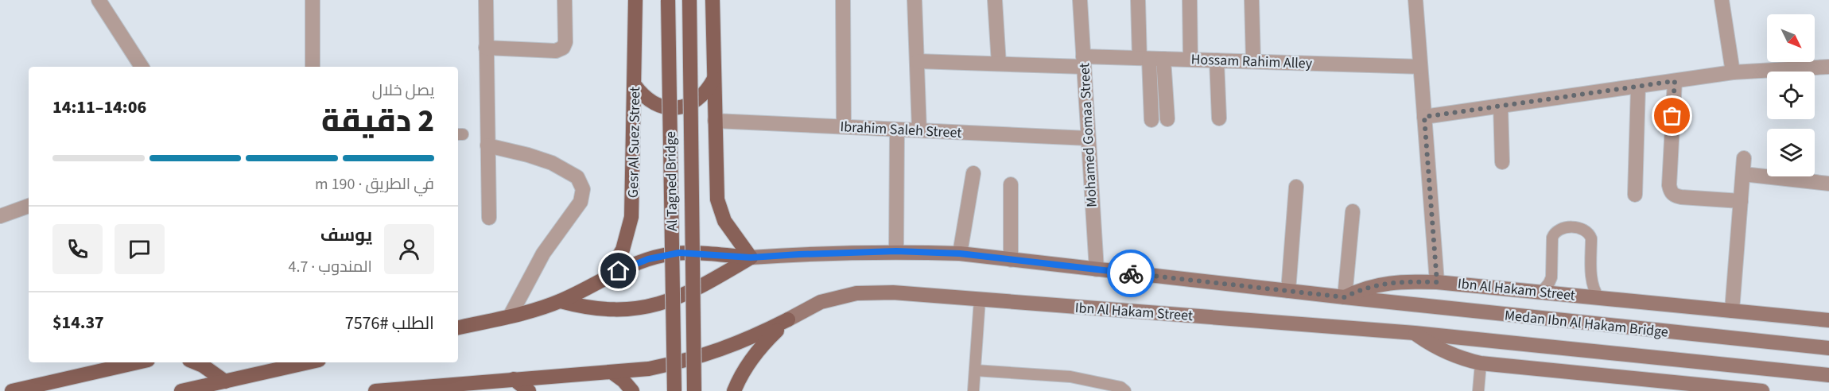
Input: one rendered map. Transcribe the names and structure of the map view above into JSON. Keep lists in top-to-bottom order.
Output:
{
  "streets": {
    "main road": [
      "Gesr Al Suez Street",
      "Al Tagned Bridge",
      "Ibn Al Hakam Street",
      "Medan Ibn Al Hakam Bridge"
    ],
    "street": ["Hossam Rahim Alley", "Ibrahim Saleh Street", "Mohamed Gomaa Street"]
  },
  "crossings": [
    ["Hossam Rahim Alley", "Mohamed Gomaa Street"],
    ["Ibrahim Saleh Street", "Mohamed Gomaa Street"],
    ["Ibn Al Hakam Street", "Medan Ibn Al Hakam Bridge"]
  ],
  "north": "bottom right",
  "page": {
    "heading": ["2 دقيقة", "يصل خلال", "14:06–14:11"],
    "panel": [
      "يوسف",
      "المندوب · 4.7",
      "الطلب #7576",
      "$14.37"
    ],
    "bar": "في الطريق · 190 m"
  }
}
